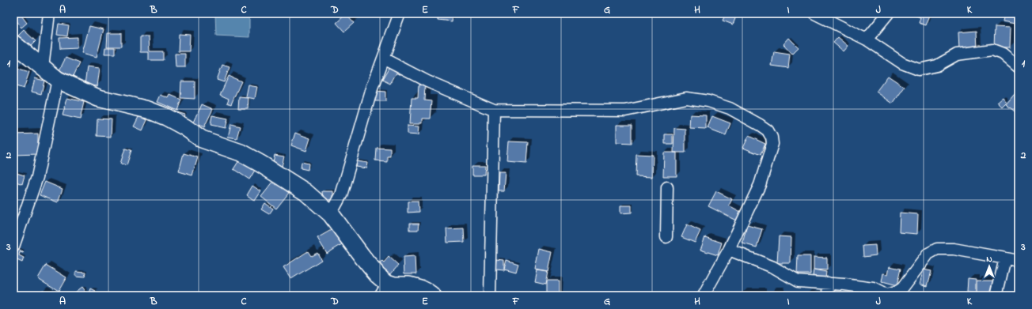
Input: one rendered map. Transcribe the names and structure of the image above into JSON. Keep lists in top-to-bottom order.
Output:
{
  "north": "top",
  "grid": {
    "columns": [
      "A",
      "B",
      "C",
      "D",
      "E",
      "F",
      "G",
      "H",
      "I",
      "J",
      "K"
    ],
    "rows": ["1", "2", "3"]
  }
}
